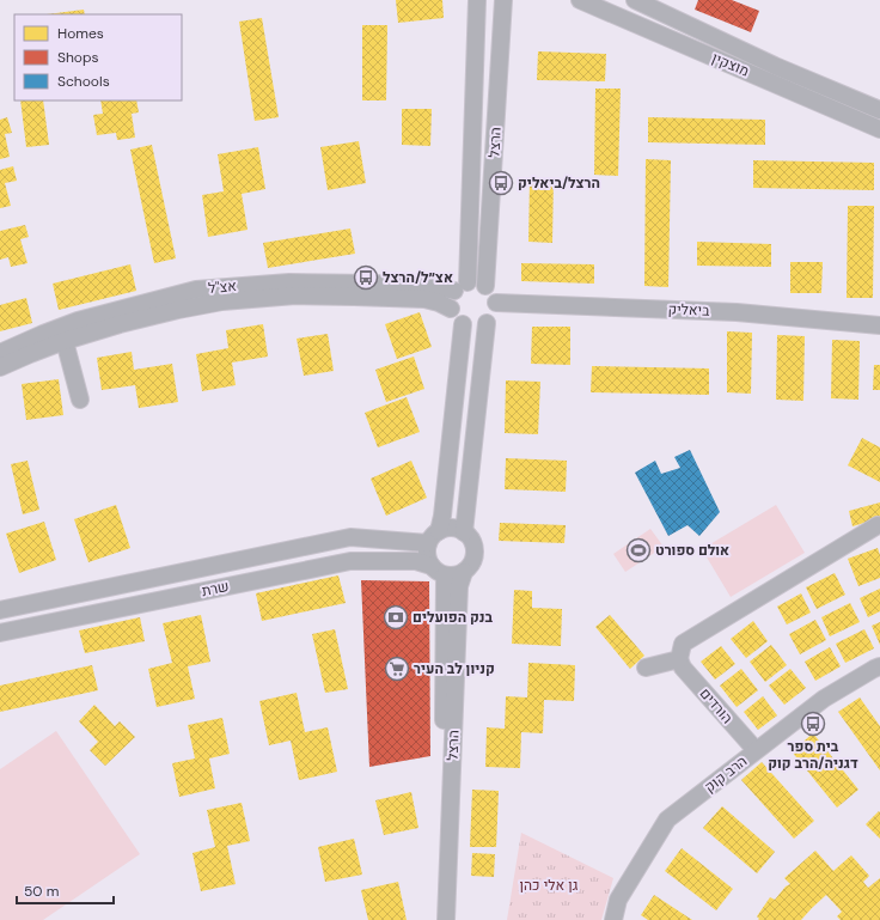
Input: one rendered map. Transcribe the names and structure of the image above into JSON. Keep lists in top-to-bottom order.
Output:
{
  "streets": {
    "street": [
      "מוצקין",
      "הרצל",
      "אצ\"ל",
      "ביאליק",
      "שרת",
      "הורדים",
      "הרב קוק"
    ]
  },
  "crossings": [
    ["הרצל", "אצ\"ל"],
    ["הרצל", "ביאליק"],
    ["הרצל", "שרת"],
    ["אצ\"ל", "ביאליק"],
    ["הורדים", "הרב קוק"]
  ],
  "parks": ["גן אלי כהן"],
  "places": {
    "bus stop": ["הרצל/ביאליק", "אצ״ל/הרצל", "בית ספר דגניה/הרב קוק"],
    "sports": ["אולם ספורט"],
    "bank": ["בנק הפועלים"],
    "supermarket": ["קניון לב העיר"]
  },
  "legend": ["Homes", "Shops", "Schools"],
  "scale_bar": "50 m"
}
